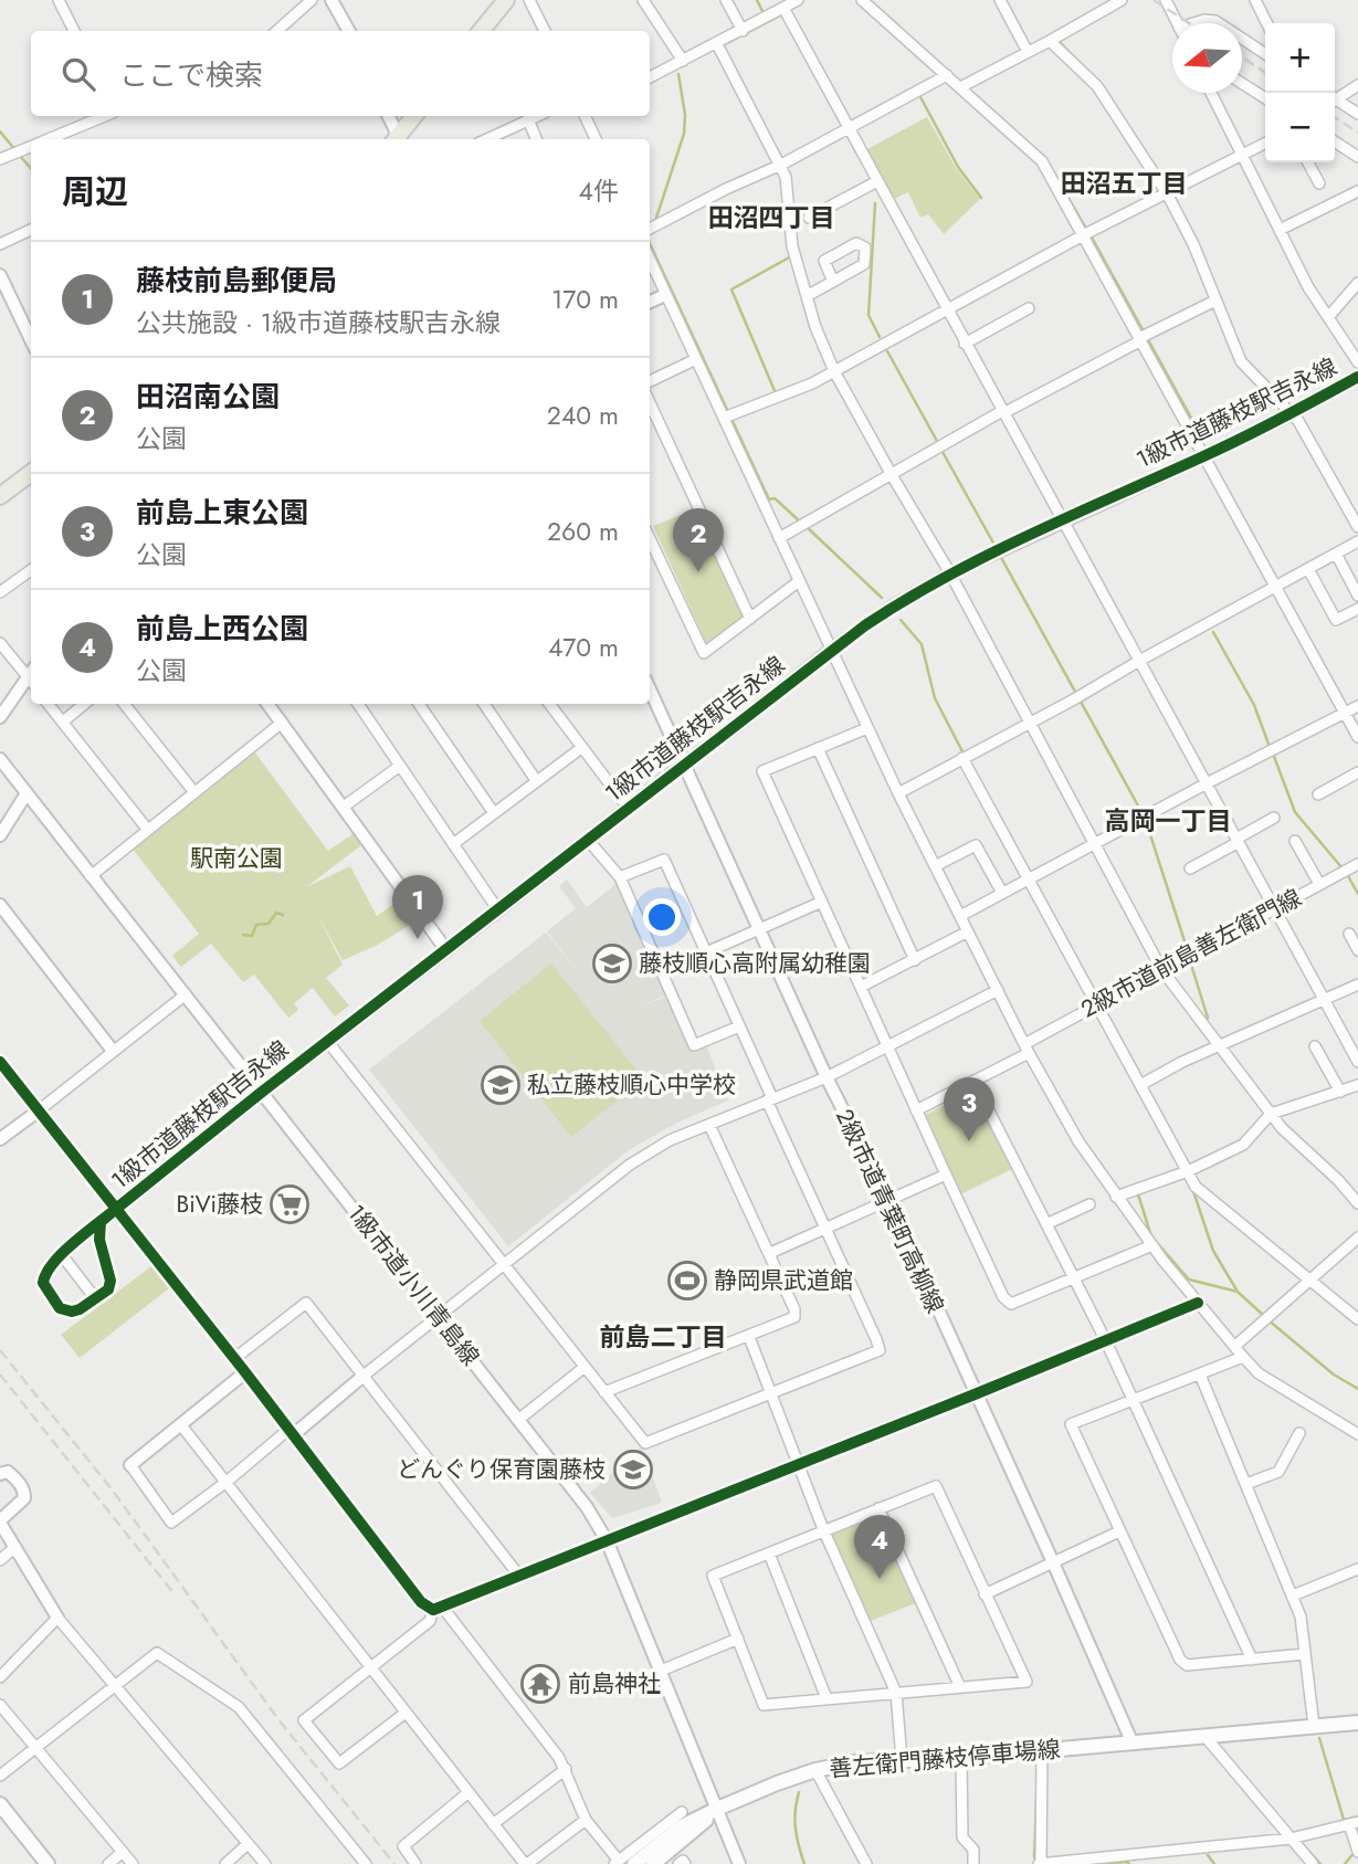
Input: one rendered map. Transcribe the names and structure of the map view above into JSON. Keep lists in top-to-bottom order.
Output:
{
  "streets": {
    "main road": ["善左衛門藤枝停車場線"],
    "street": [
      "1級市道藤枝駅吉永線",
      "2級市道前島善左衛門線",
      "2級市道青葉町高柳線",
      "1級市道小川青島線"
    ]
  },
  "crossings": [
    ["1級市道藤枝駅吉永線", "2級市道青葉町高柳線"],
    ["1級市道藤枝駅吉永線", "1級市道小川青島線"],
    ["2級市道青葉町高柳線", "善左衛門藤枝停車場線"],
    ["1級市道小川青島線", "善左衛門藤枝停車場線"]
  ],
  "districts": [
    "田沼五丁目",
    "田沼四丁目",
    "高岡一丁目",
    "前島二丁目"
  ],
  "parks": ["駅南公園"],
  "places": {
    "school or university": ["藤枝順心高附属幼稚園", "私立藤枝順心中学校", "どんぐり保育園藤枝"],
    "supermarket": ["BiVi藤枝"],
    "sports": ["静岡県武道館"],
    "temple": ["前島神社"]
  },
  "north": "left",
  "page": {
    "map_buttons": ["+", "−"],
    "search": "ここで検索",
    "heading": ["周辺", "4件"],
    "list": [
      {
        "mark": "1",
        "name": "藤枝前島郵便局",
        "note": "公共施設 · 1級市道藤枝駅吉永線",
        "value": "170 m"
      },
      {
        "mark": "2",
        "name": "田沼南公園",
        "note": "公園",
        "value": "240 m"
      },
      {
        "mark": "3",
        "name": "前島上東公園",
        "note": "公園",
        "value": "260 m"
      },
      {
        "mark": "4",
        "name": "前島上西公園",
        "note": "公園",
        "value": "470 m"
      }
    ],
    "pins": [
      "2",
      "1",
      "3",
      "4"
    ]
  }
}
